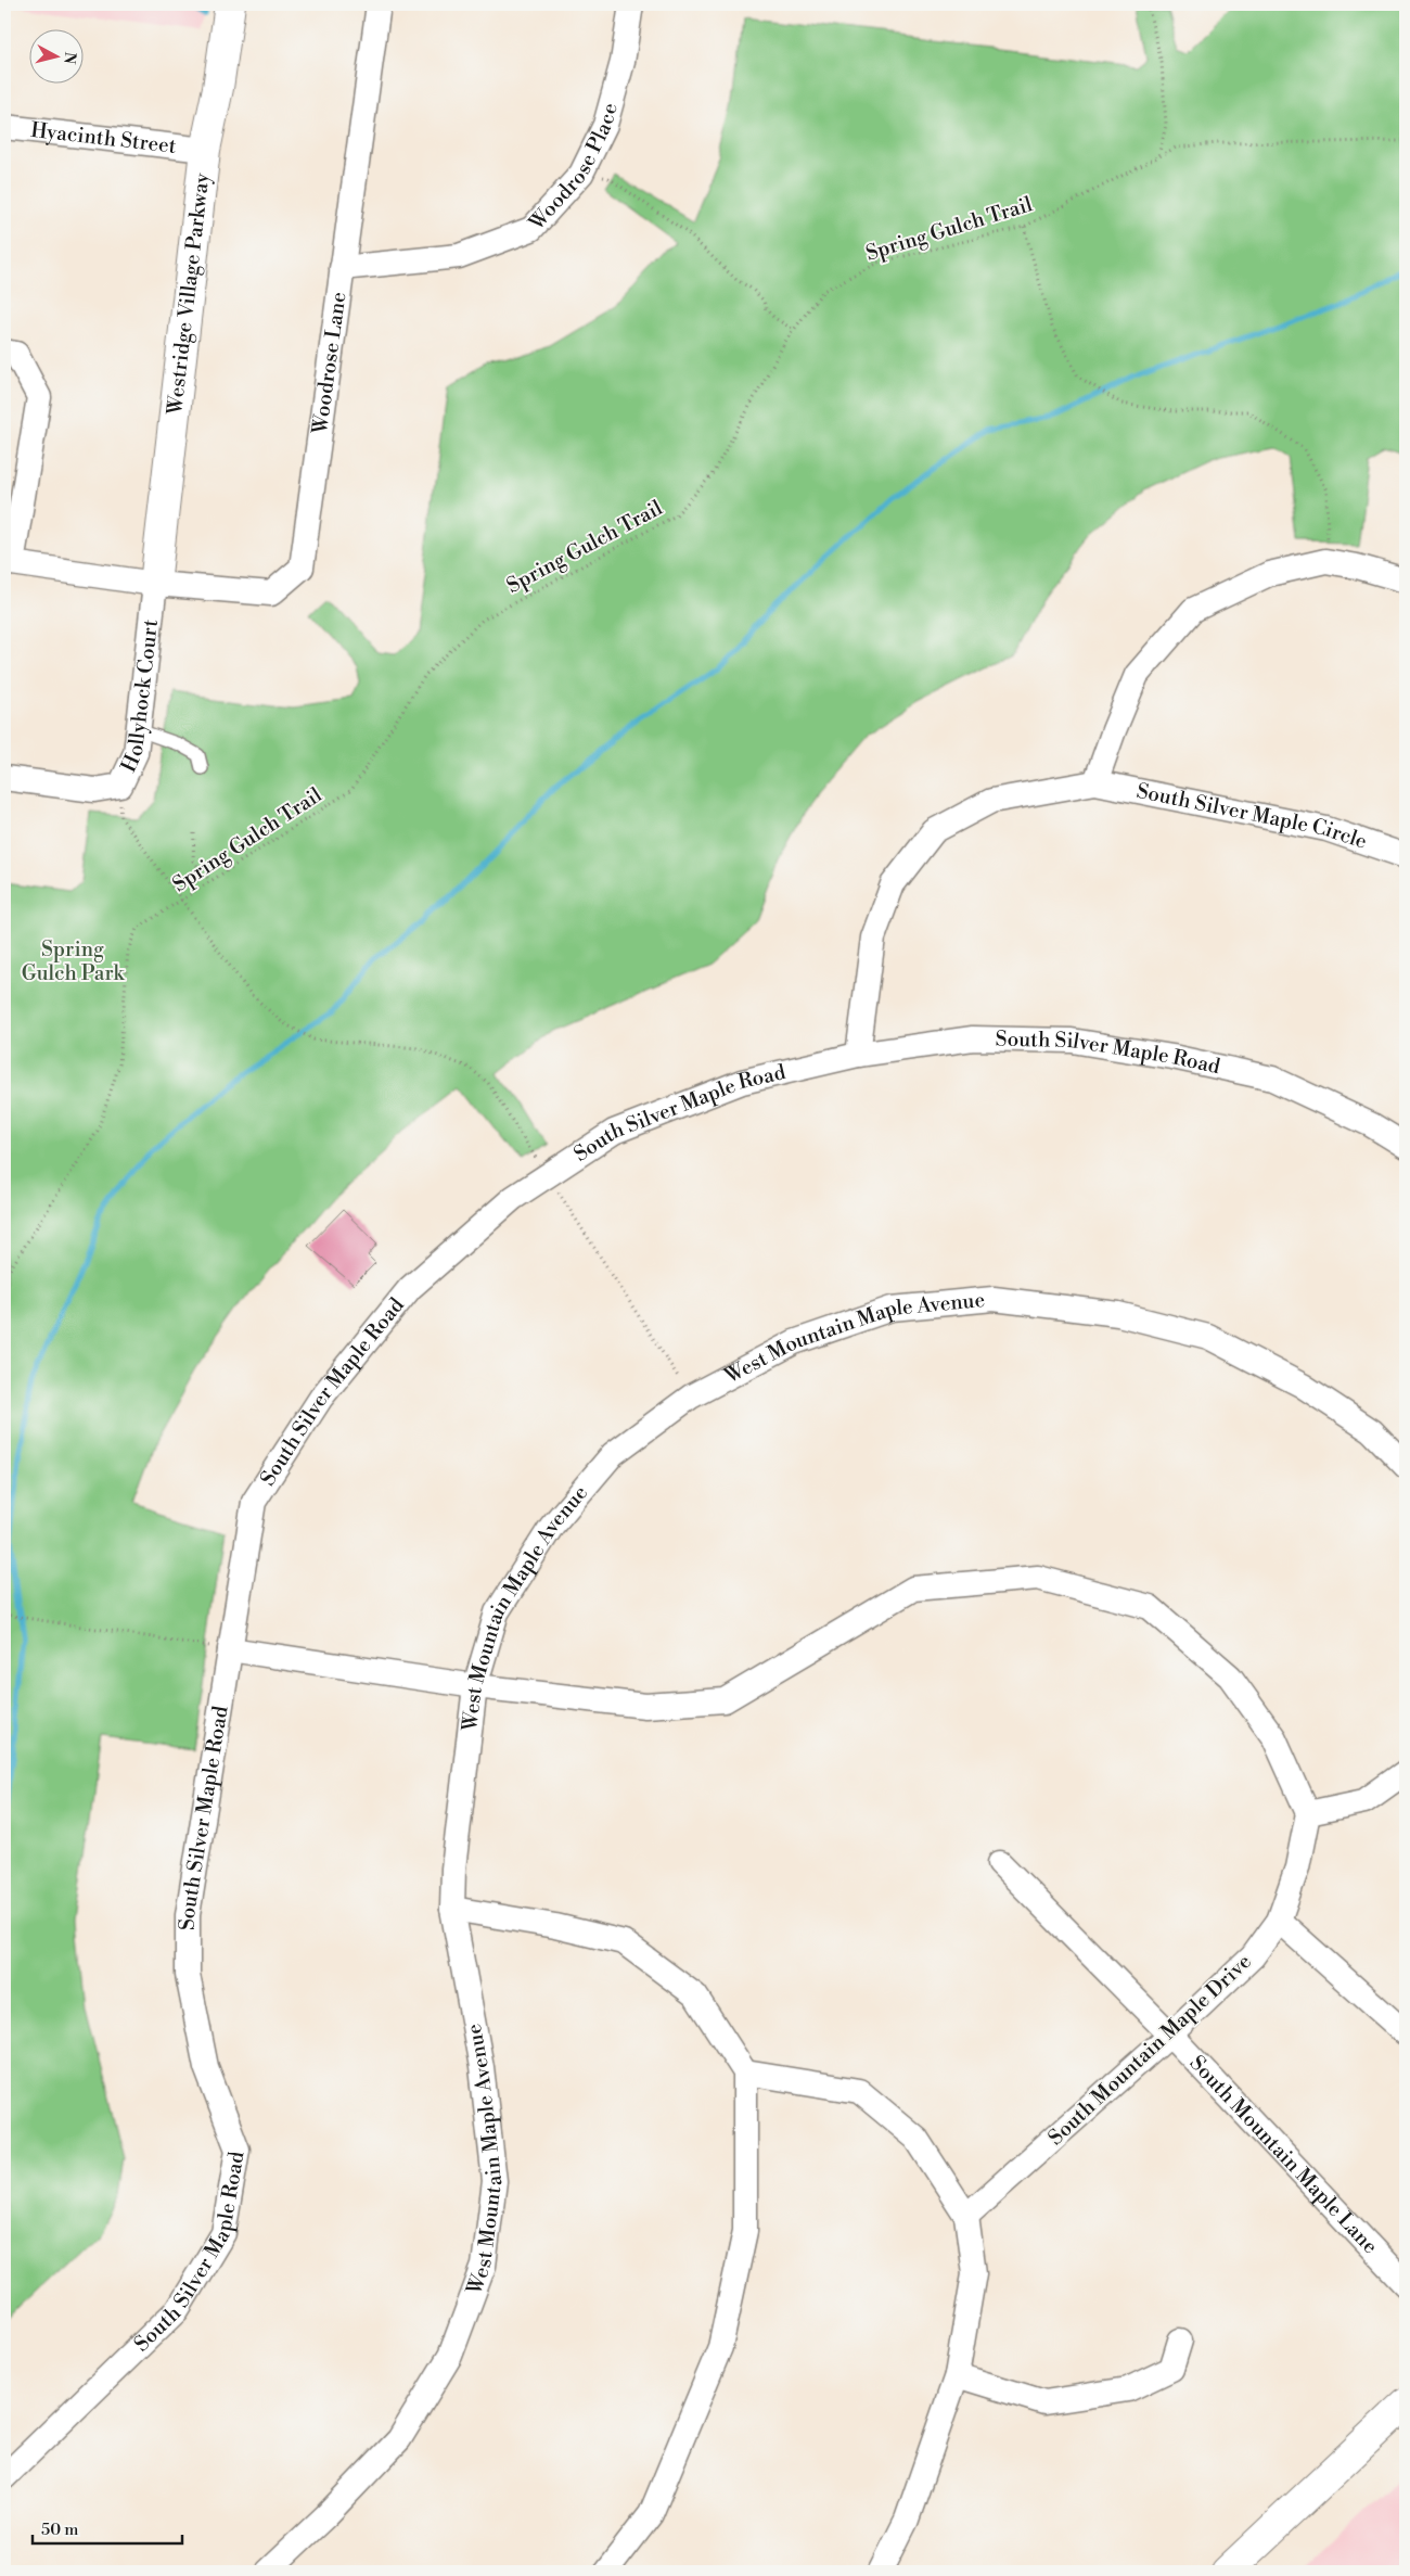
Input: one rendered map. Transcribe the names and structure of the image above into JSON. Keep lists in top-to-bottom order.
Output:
{
  "streets": {
    "street": [
      "Hyacinth Street",
      "Woodrose Place",
      "Westridge Village Parkway",
      "Woodrose Lane",
      "Hollyhock Court",
      "South Silver Maple Circle",
      "South Silver Maple Road",
      "West Mountain Maple Avenue",
      "South Mountain Maple Drive",
      "South Mountain Maple Lane"
    ],
    "path": ["Spring Gulch Trail"]
  },
  "crossings": [
    ["Hyacinth Street", "Westridge Village Parkway"],
    ["Woodrose Place", "Woodrose Lane"],
    ["Westridge Village Parkway", "Woodrose Lane"],
    ["Westridge Village Parkway", "Hollyhock Court"],
    ["Woodrose Lane", "Hollyhock Court"],
    ["South Silver Maple Circle", "South Silver Maple Road"],
    ["South Mountain Maple Drive", "South Mountain Maple Lane"]
  ],
  "parks": ["Spring Gulch Park"],
  "scale_bar": "50 m",
  "north": "right"
}
